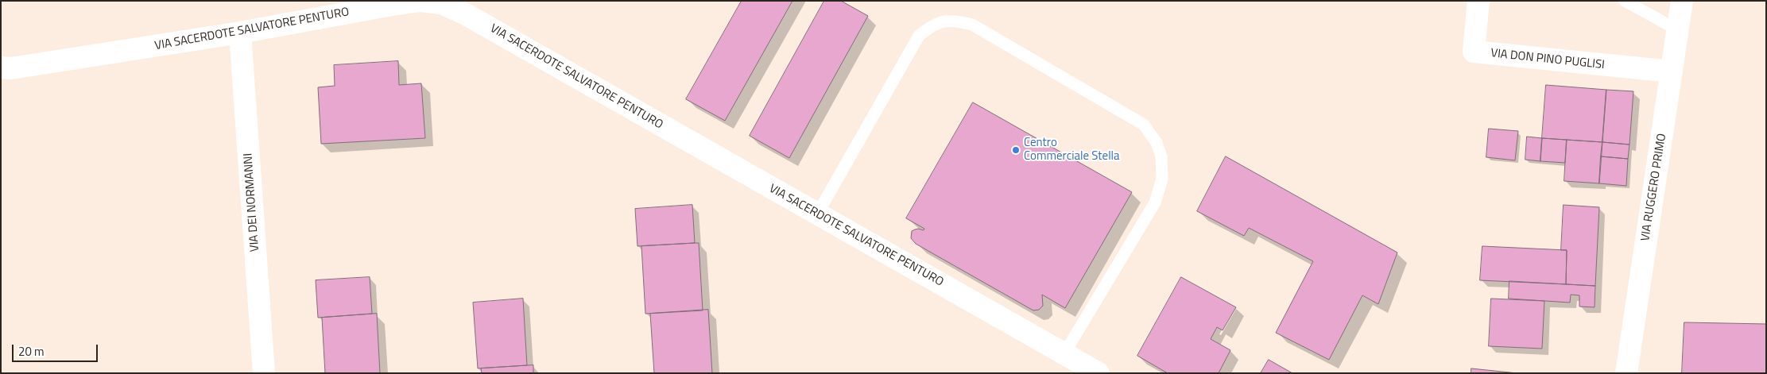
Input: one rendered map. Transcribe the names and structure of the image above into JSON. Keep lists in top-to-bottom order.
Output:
{
  "streets": {
    "street": [
      "VIA SACERDOTE SALVATORE PENTURO",
      "VIA DON PINO PUGLISI",
      "VIA RUGGERO PRIMO",
      "VIA DEI NORMANNI"
    ]
  },
  "crossings": [
    ["VIA SACERDOTE SALVATORE PENTURO", "VIA DEI NORMANNI"],
    ["VIA DON PINO PUGLISI", "VIA RUGGERO PRIMO"]
  ],
  "places": ["Centro Commerciale Stella"],
  "scale_bar": "20 m"
}
